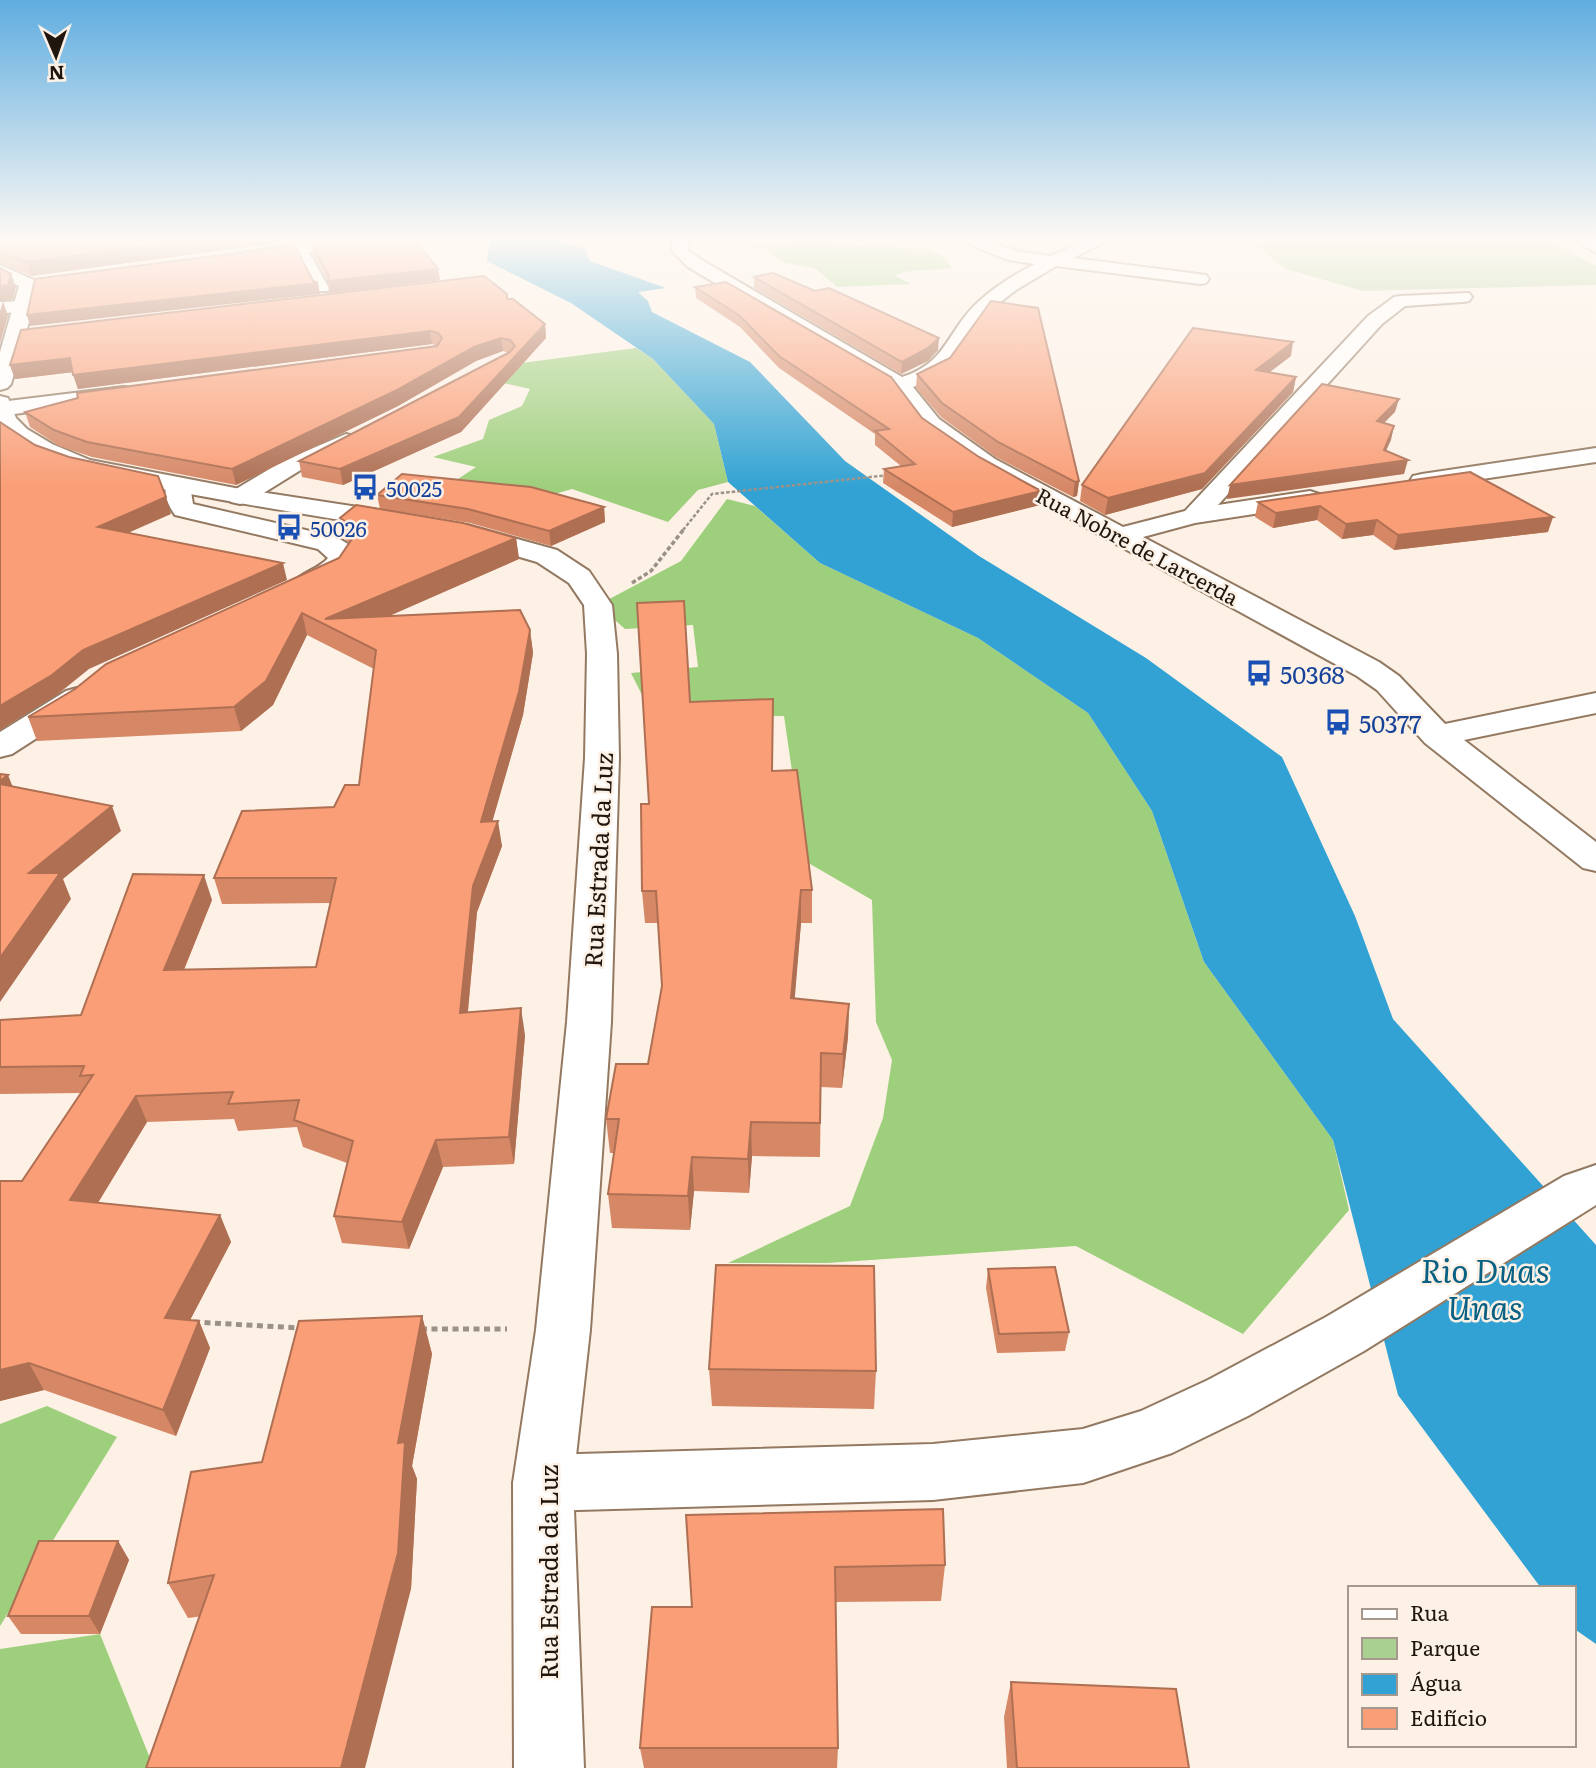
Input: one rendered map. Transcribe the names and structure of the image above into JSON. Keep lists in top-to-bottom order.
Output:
{
  "streets": {
    "street": ["Rua Nobre de Larcerda", "Rua Estrada da Luz"]
  },
  "water": ["Rio Duas Unas"],
  "places": {
    "bus stop": [
      "50025",
      "50026",
      "50368",
      "50377"
    ]
  },
  "legend": [
    "Rua",
    "Parque",
    "Água",
    "Edifício"
  ],
  "north": "bottom"
}
